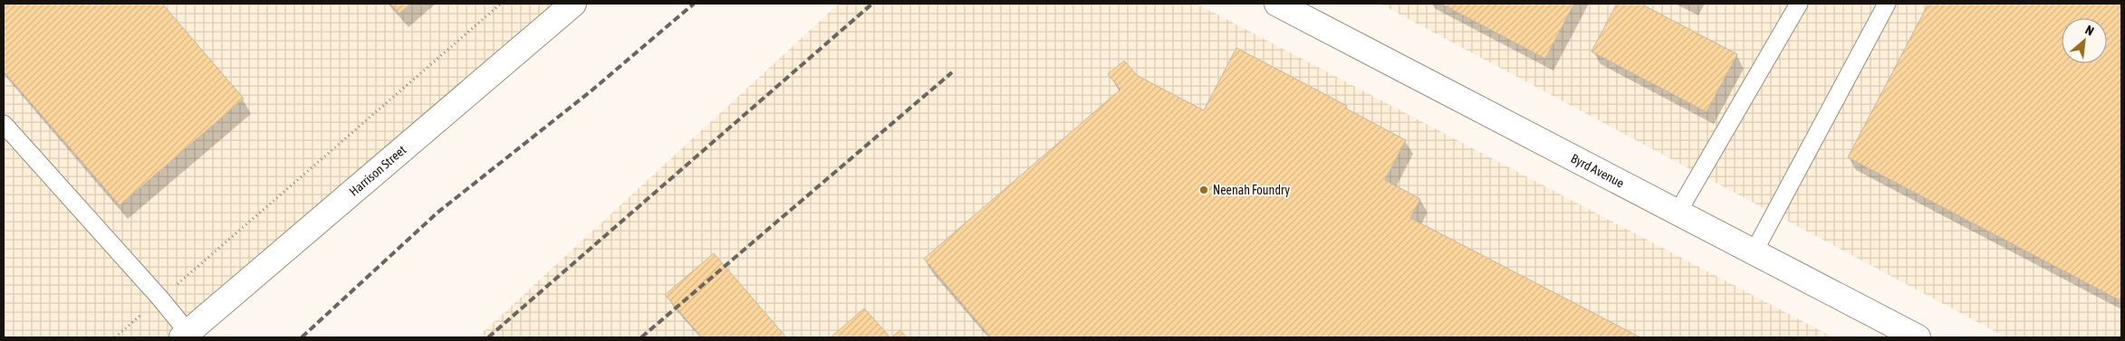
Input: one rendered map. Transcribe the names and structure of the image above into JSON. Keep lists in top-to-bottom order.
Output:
{
  "streets": {
    "street": ["Harrison Street", "Byrd Avenue"]
  },
  "places": ["Neenah Foundry"],
  "north": "top right"
}
